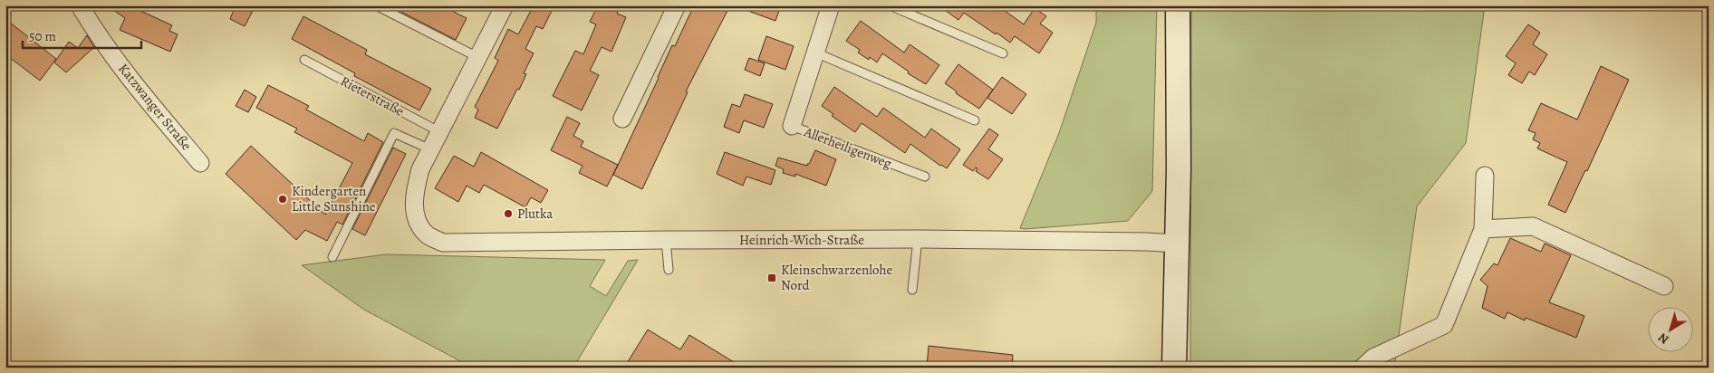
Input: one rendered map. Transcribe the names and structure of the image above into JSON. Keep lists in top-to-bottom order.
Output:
{
  "streets": {
    "street": ["Katzwanger Straße", "Allerheiligenweg", "Heinrich-Wich-Straße"],
    "lane": ["Rieterstraße"]
  },
  "places": {
    "other": ["Kindergarten Little Sunshine", "Plutka"],
    "transit": ["Kleinschwarzenlohe Nord"]
  },
  "scale_bar": "50 m",
  "north": "bottom left"
}
